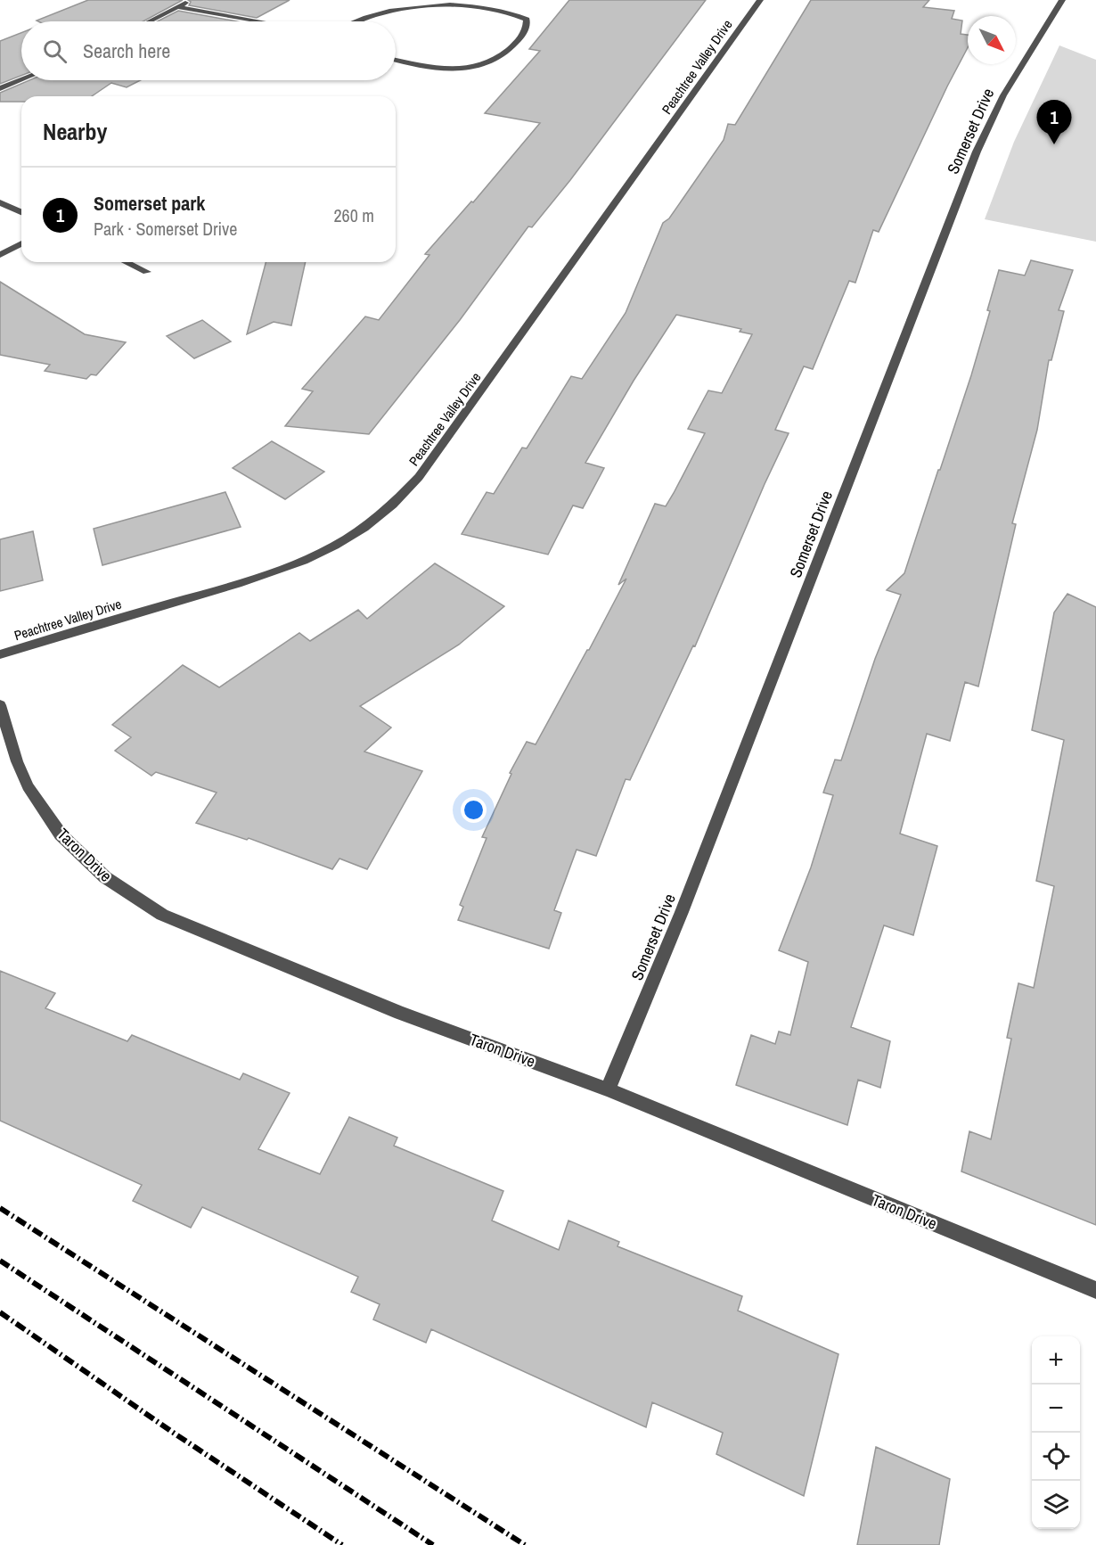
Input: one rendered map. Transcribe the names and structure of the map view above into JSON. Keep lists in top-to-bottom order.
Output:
{
  "streets": {
    "street": ["Peachtree Valley Drive", "Somerset Drive", "Taron Drive"]
  },
  "crossings": [
    ["Somerset Drive", "Taron Drive"]
  ],
  "north": "bottom right",
  "page": {
    "search": "Search here",
    "heading": "Nearby",
    "pins": "1",
    "list": [
      {
        "mark": "1",
        "name": "Somerset park",
        "note": "Park · Somerset Drive",
        "value": "260 m"
      }
    ],
    "map_buttons": ["+", "−"]
  }
}
